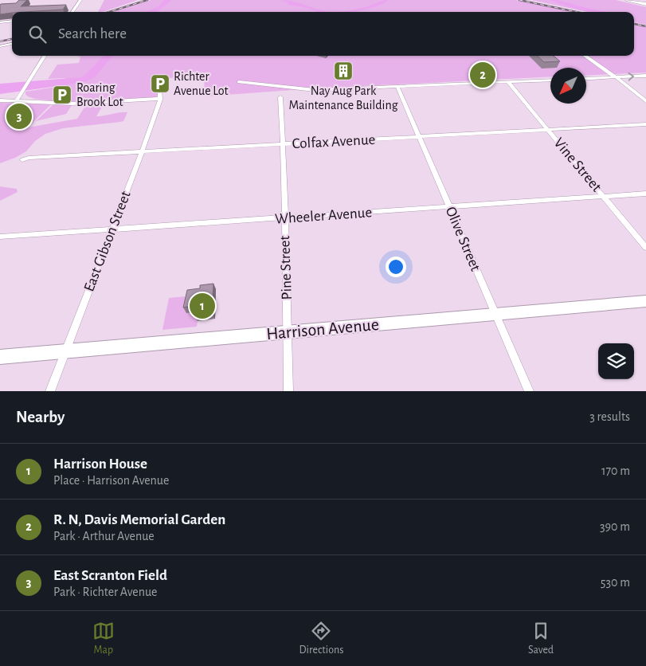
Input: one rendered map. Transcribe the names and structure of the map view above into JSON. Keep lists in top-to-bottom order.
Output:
{
  "streets": {
    "main road": ["Harrison Avenue"],
    "street": [
      "Colfax Avenue",
      "Vine Street",
      "Wheeler Avenue",
      "Olive Street",
      "East Gibson Street",
      "Pine Street"
    ]
  },
  "crossings": [
    ["Colfax Avenue", "Vine Street"],
    ["Colfax Avenue", "Olive Street"],
    ["Colfax Avenue", "East Gibson Street"],
    ["Colfax Avenue", "Pine Street"],
    ["Vine Street", "Wheeler Avenue"],
    ["Wheeler Avenue", "Olive Street"],
    ["Wheeler Avenue", "East Gibson Street"],
    ["Wheeler Avenue", "Pine Street"],
    ["Olive Street", "Harrison Avenue"],
    ["East Gibson Street", "Harrison Avenue"],
    ["Pine Street", "Harrison Avenue"]
  ],
  "places": {
    "building": ["Nay Aug Park Maintenance Building"],
    "parking": ["Richter Avenue Lot", "Roaring Brook Lot"]
  },
  "north": "bottom left",
  "page": {
    "search": "Search here",
    "pins": ["2", "3", "1"],
    "heading": ["Nearby", "3 results"],
    "list": [
      {
        "mark": "1",
        "name": "Harrison House",
        "note": "Place · Harrison Avenue",
        "value": "170 m"
      },
      {
        "mark": "2",
        "name": "R. N, Davis Memorial Garden",
        "note": "Park · Arthur Avenue",
        "value": "390 m"
      },
      {
        "mark": "3",
        "name": "East Scranton Field",
        "note": "Park · Richter Avenue",
        "value": "530 m"
      }
    ],
    "nav": ["Map", "Directions", "Saved"]
  }
}
